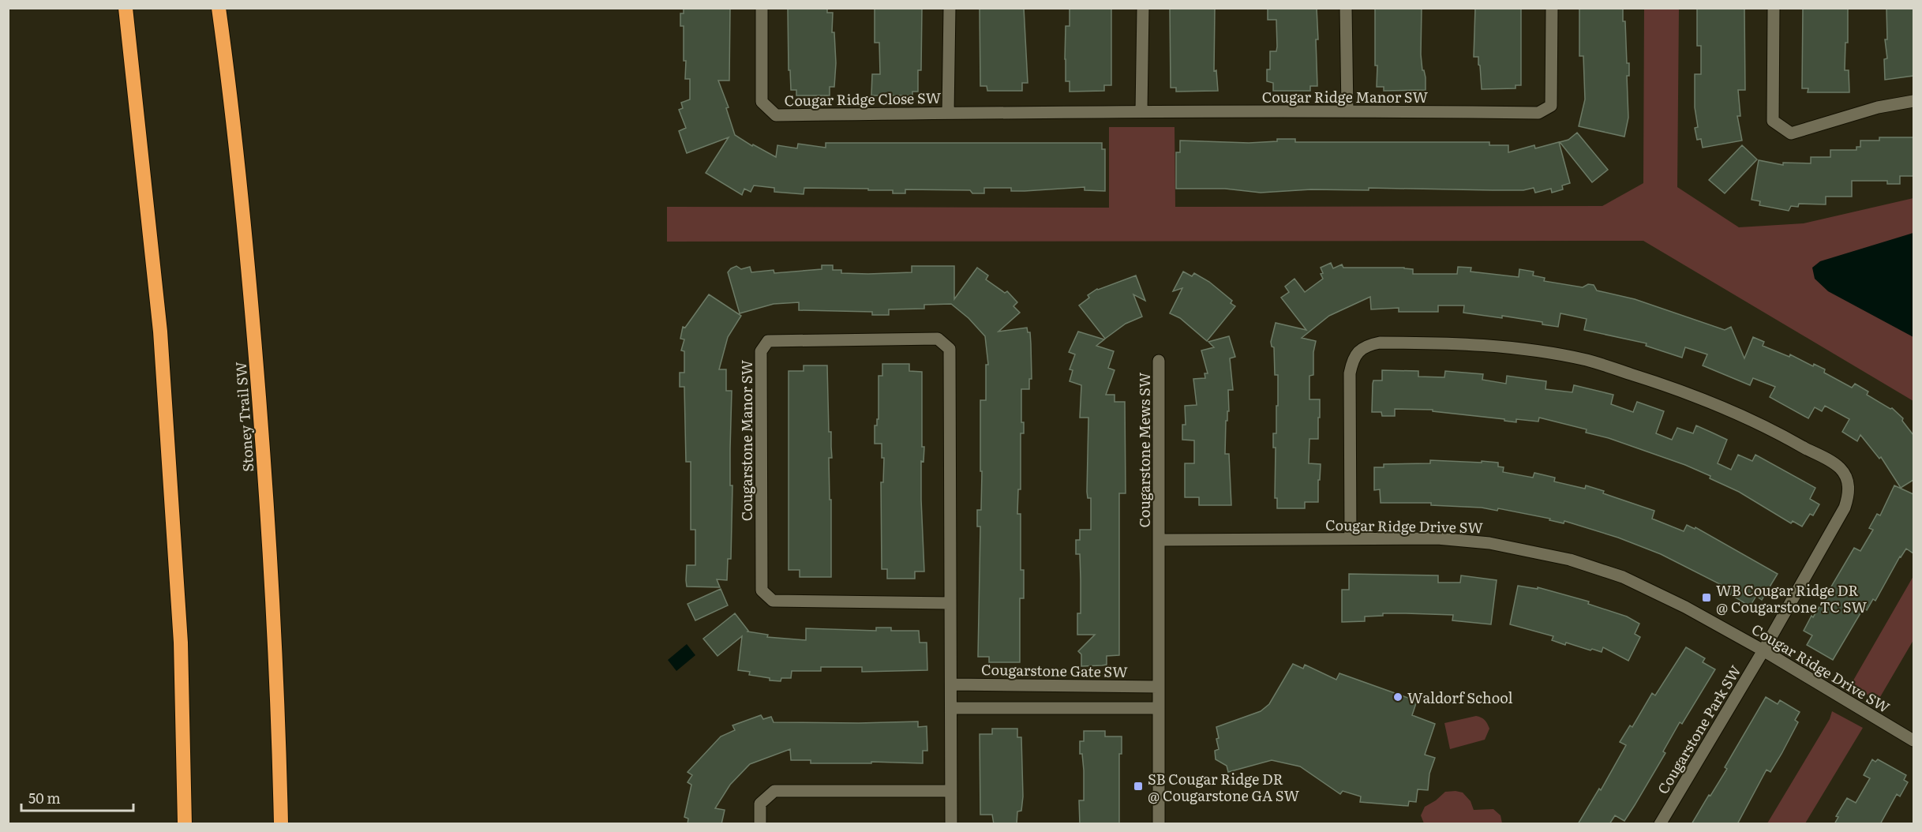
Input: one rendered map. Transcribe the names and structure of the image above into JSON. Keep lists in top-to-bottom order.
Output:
{
  "streets": {
    "highway": ["Stoney Trail SW"],
    "street": [
      "Cougar Ridge Manor SW",
      "Cougar Ridge Close SW",
      "Cougarstone Manor SW",
      "Cougarstone Mews SW",
      "Cougar Ridge Drive SW",
      "Cougarstone Gate SW",
      "Cougarstone Park SW"
    ]
  },
  "crossings": [
    ["Cougar Ridge Manor SW", "Cougar Ridge Close SW"],
    ["Cougarstone Manor SW", "Cougarstone Gate SW"],
    ["Cougarstone Mews SW", "Cougar Ridge Drive SW"],
    ["Cougar Ridge Drive SW", "Cougarstone Park SW"]
  ],
  "places": {
    "transit": ["WB Cougar Ridge DR @ Cougarstone TC SW", "SB Cougar Ridge DR @ Cougarstone GA SW"],
    "other": ["Waldorf School"]
  },
  "scale_bar": "50 m"
}
